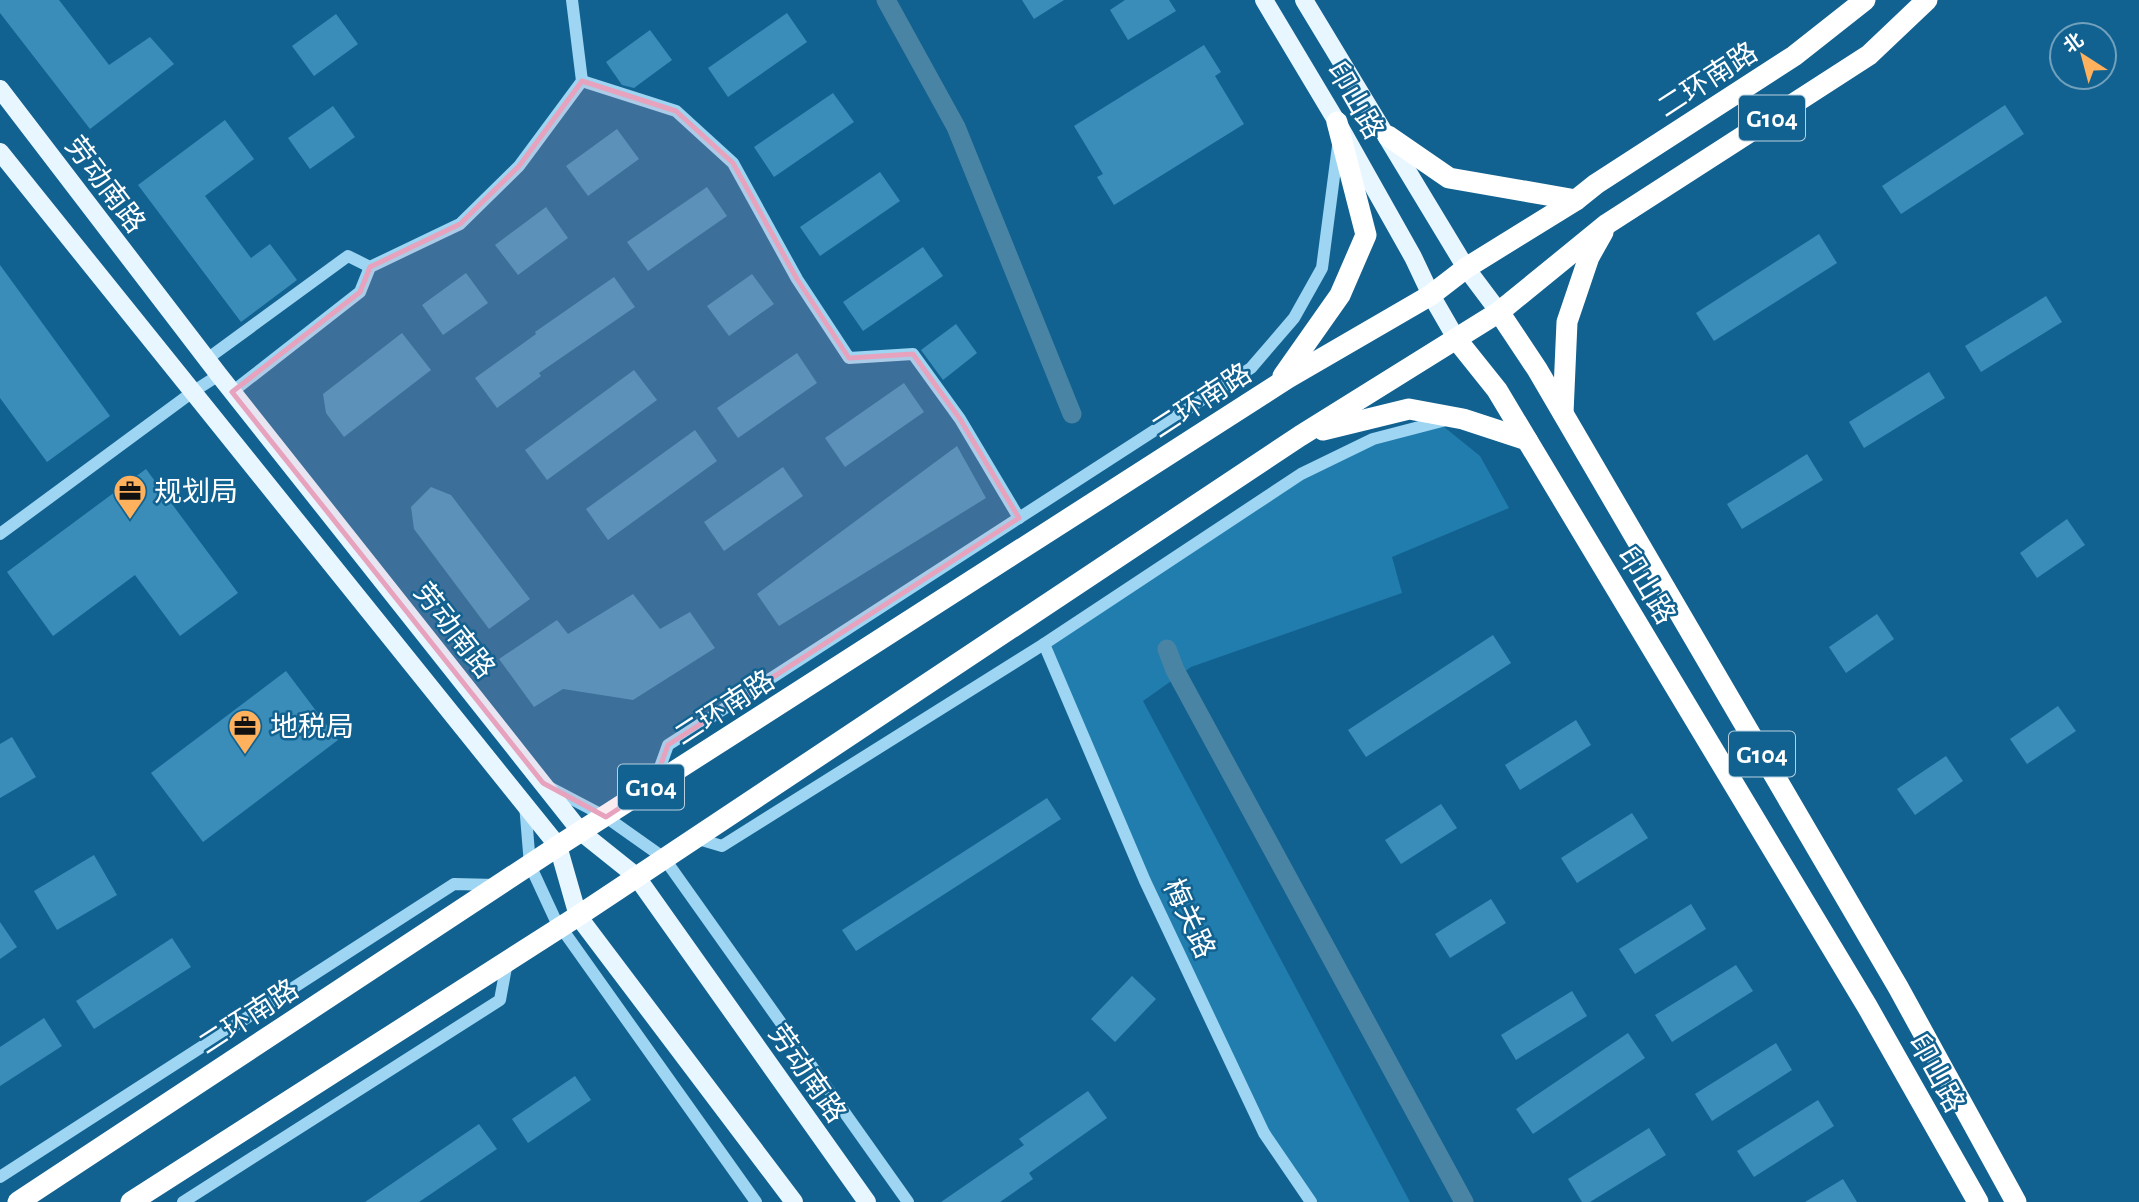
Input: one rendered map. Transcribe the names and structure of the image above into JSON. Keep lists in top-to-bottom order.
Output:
{
  "streets": {
    "highway": ["二环南路", "印山路", "G104"],
    "main road": ["劳动南路"],
    "street": ["梅关路"]
  },
  "crossings": [
    ["二环南路", "印山路"],
    ["二环南路", "G104"],
    ["二环南路", "劳动南路"],
    ["印山路", "G104"],
    ["G104", "劳动南路"]
  ],
  "places": {
    "office": ["规划局", "地税局"]
  },
  "north": "top left"
}
